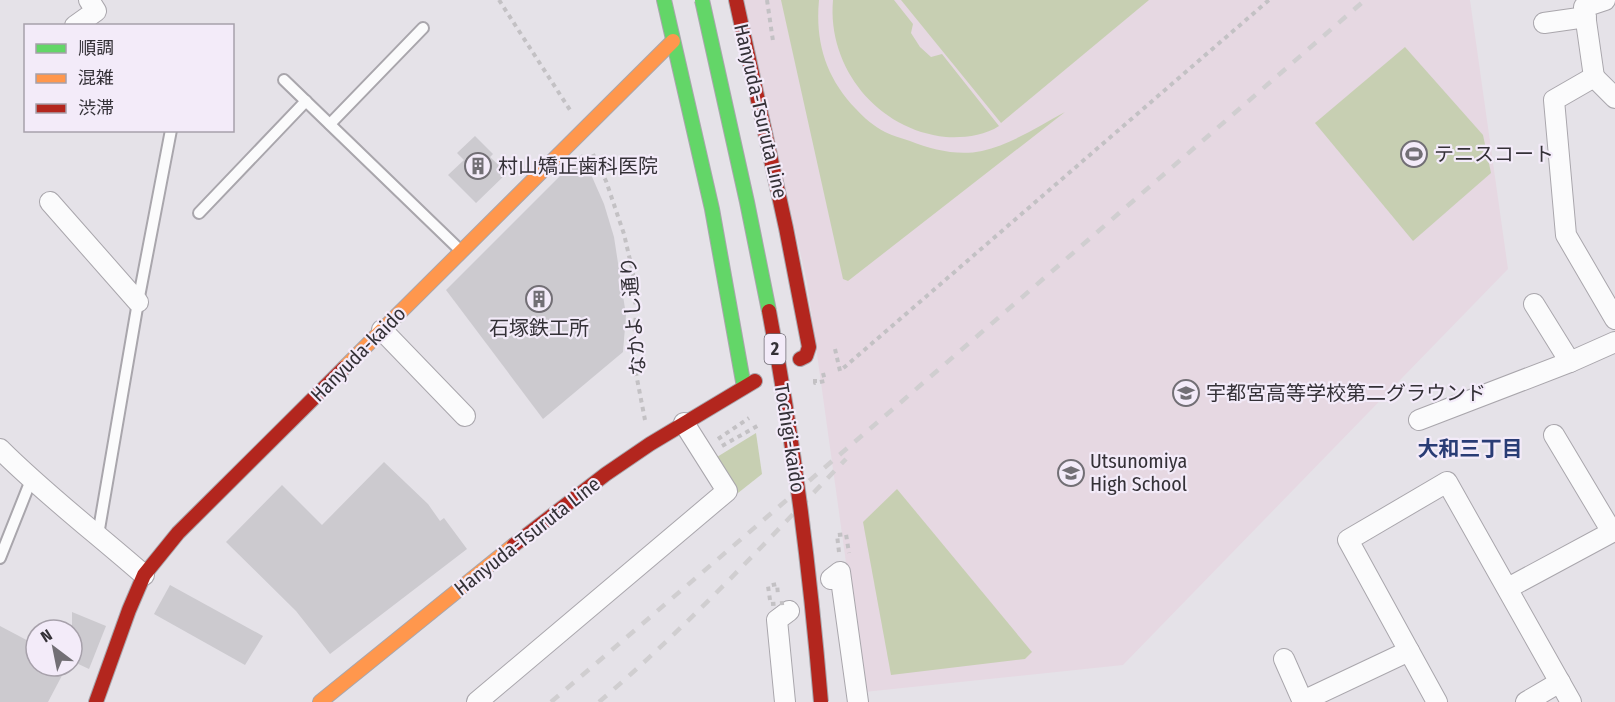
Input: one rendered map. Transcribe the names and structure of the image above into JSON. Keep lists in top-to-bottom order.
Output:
{
  "streets": {
    "main road": [
      "Hanyuda-Tsuruta Line",
      "2",
      "Hanyuda-kaido",
      "Tochigi-kaido"
    ],
    "path": ["なかよし通り"]
  },
  "crossings": [
    ["Hanyuda-Tsuruta Line", "Hanyuda-kaido"]
  ],
  "districts": ["大和三丁目"],
  "places": {
    "sports": ["テニスコート"],
    "building": ["村山矯正歯科医院", "石塚鉄工所"],
    "school or university": ["宇都宮高等学校第二グラウンド", "Utsunomiya High School"]
  },
  "legend": ["順調", "混雑", "渋滞"],
  "north": "top left"
}
